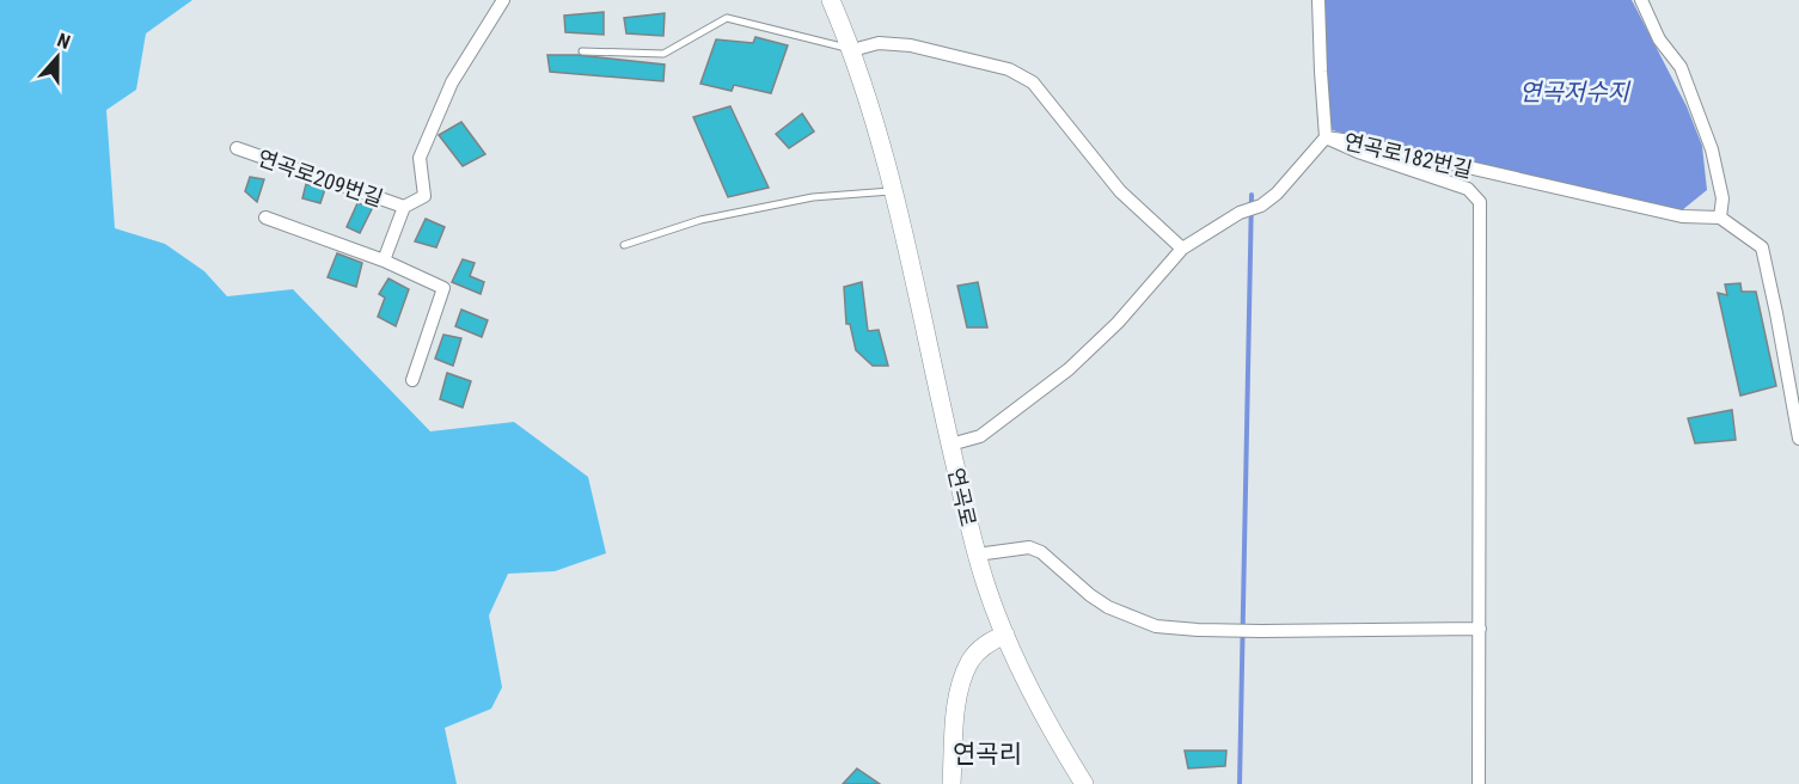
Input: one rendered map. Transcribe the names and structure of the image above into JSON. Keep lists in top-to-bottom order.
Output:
{
  "streets": {
    "street": ["연곡로182번길", "연곡로209번길", "연곡로"]
  },
  "crossings": [
    ["연곡로182번길", "연곡로"]
  ],
  "districts": ["연곡리"],
  "water": ["연곡저수지"],
  "north": "top"
}
